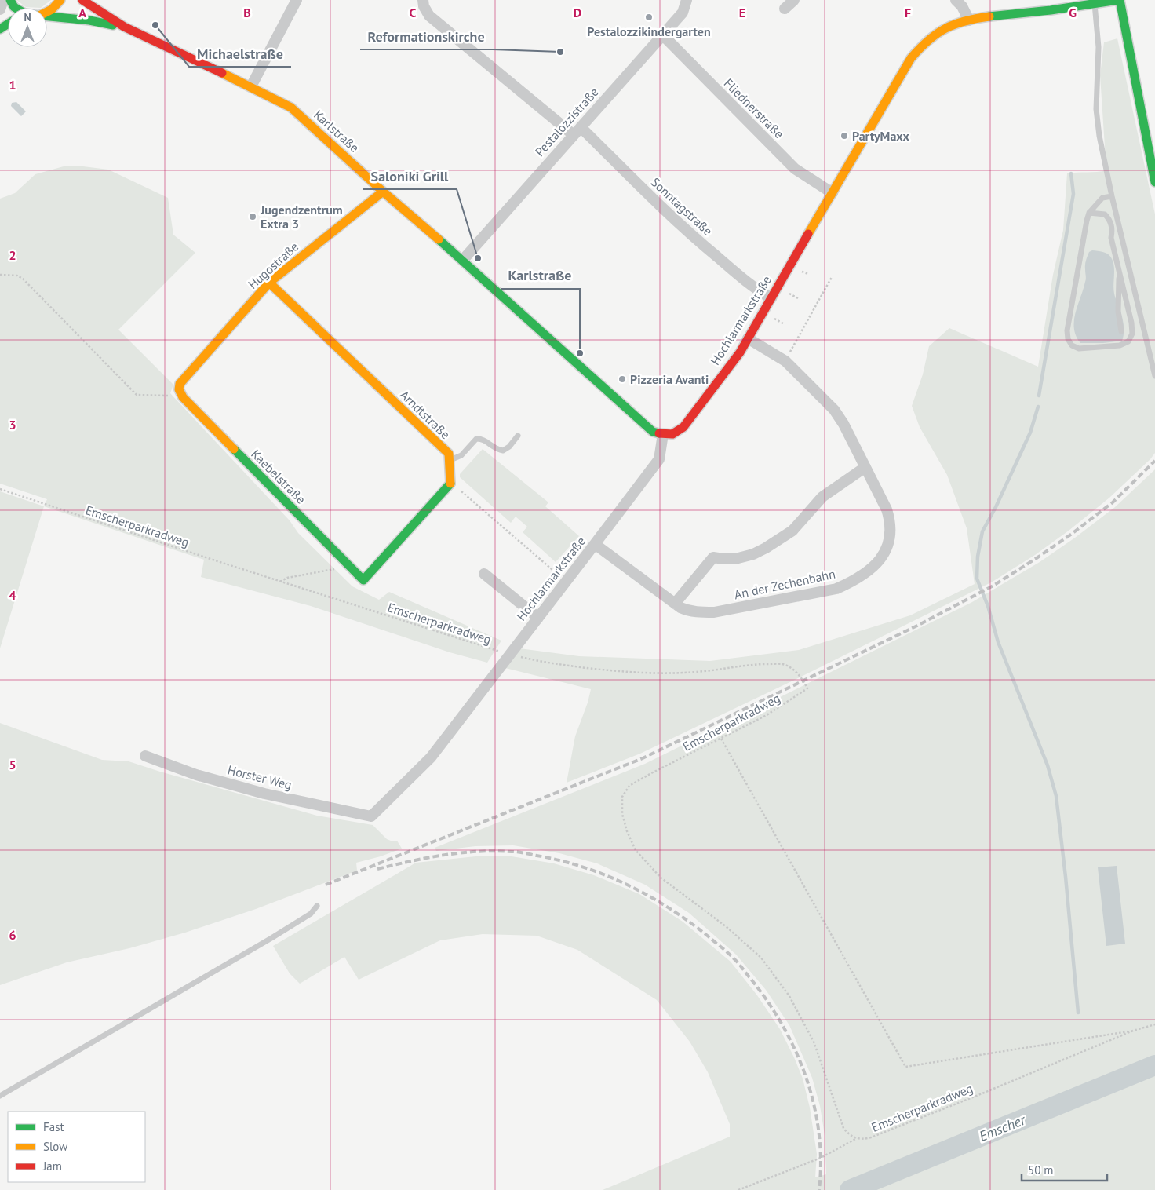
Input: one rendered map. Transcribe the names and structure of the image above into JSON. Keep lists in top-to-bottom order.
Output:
{
  "streets": {
    "main road": [
      "Karlstraße",
      "Hugostraße",
      "Hochlarmarkstraße",
      "Arndtstraße",
      "Kaebelstraße"
    ],
    "street": [
      "Fliednerstraße",
      "Pestalozzistraße",
      "Sonntagstraße",
      "An der Zechenbahn",
      "Horster Weg"
    ],
    "path": ["Emscherparkradweg"]
  },
  "crossings": [
    ["Fliednerstraße", "Pestalozzistraße"],
    ["Fliednerstraße", "Hochlarmarkstraße"],
    ["Pestalozzistraße", "Karlstraße"],
    ["Pestalozzistraße", "Sonntagstraße"],
    ["Karlstraße", "Hugostraße"],
    ["Karlstraße", "Hochlarmarkstraße"],
    ["Sonntagstraße", "Hochlarmarkstraße"],
    ["Hugostraße", "Arndtstraße"],
    ["Hugostraße", "Kaebelstraße"],
    ["Hochlarmarkstraße", "Emscherparkradweg"],
    ["Hochlarmarkstraße", "An der Zechenbahn"],
    ["Hochlarmarkstraße", "Horster Weg"],
    ["Arndtstraße", "Kaebelstraße"]
  ],
  "water": ["Emscher"],
  "places": [
    "Pestalozzikindergarten",
    "Michaelstraße",
    "Reformationskirche",
    "PartyMaxx",
    "Jugendzentrum Extra 3",
    "Saloniki Grill",
    "Karlstraße",
    "Pizzeria Avanti"
  ],
  "legend": ["Fast", "Slow", "Jam"],
  "scale_bar": "50 m",
  "north": "top",
  "grid": {
    "columns": [
      "A",
      "B",
      "C",
      "D",
      "E",
      "F",
      "G"
    ],
    "rows": [
      "1",
      "2",
      "3",
      "4",
      "5",
      "6"
    ]
  }
}
